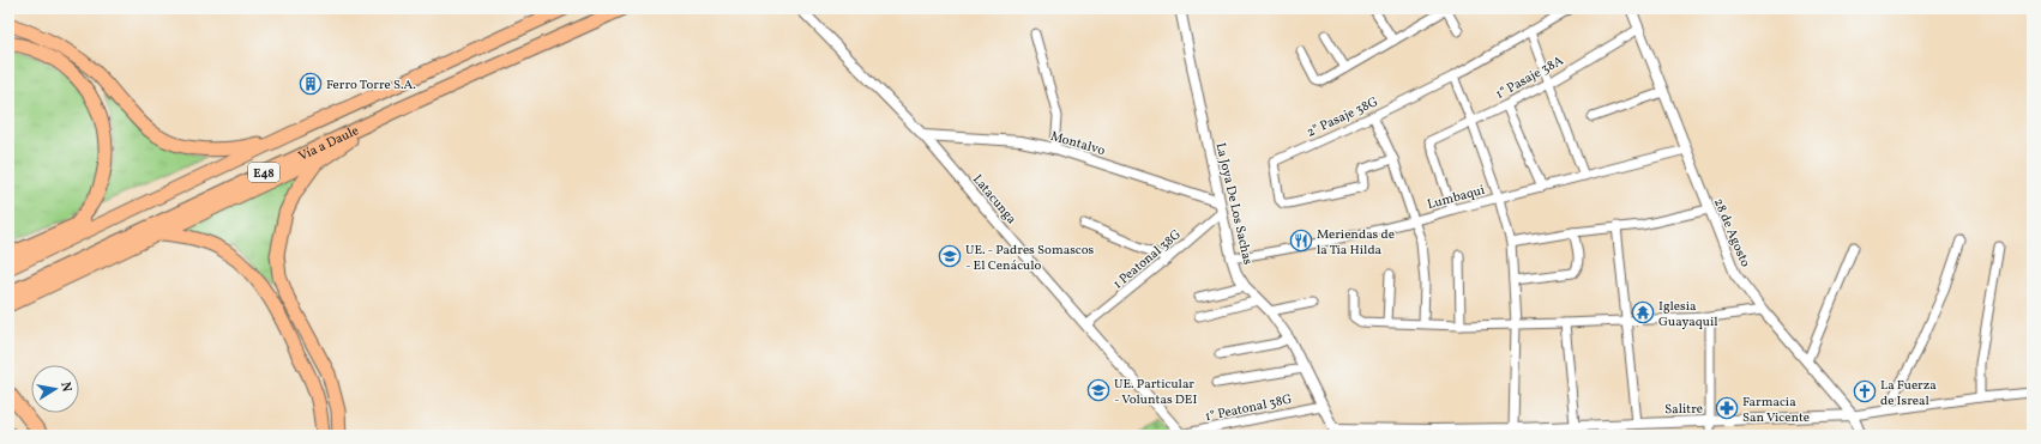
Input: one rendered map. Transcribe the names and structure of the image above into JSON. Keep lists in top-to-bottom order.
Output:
{
  "streets": {
    "highway": ["Vía a Daule", "E48"],
    "street": [
      "1° Pasaje 38A",
      "2° Pasaje 38G",
      "Montalvo",
      "Lumbaqui",
      "Latacunga",
      "La Joya De Los Sachas",
      "28 de Agosto",
      "1 Peatonal 38G",
      "1° Peatonal 38G",
      "Salitre"
    ]
  },
  "crossings": [
    ["1° Pasaje 38A", "Lumbaqui"],
    ["1° Pasaje 38A", "28 de Agosto"],
    ["Montalvo", "Latacunga"],
    ["Montalvo", "La Joya De Los Sachas"],
    ["Montalvo", "1 Peatonal 38G"],
    ["Lumbaqui", "La Joya De Los Sachas"],
    ["Lumbaqui", "28 de Agosto"],
    ["Latacunga", "1 Peatonal 38G"],
    ["Latacunga", "1° Peatonal 38G"],
    ["La Joya De Los Sachas", "1 Peatonal 38G"],
    ["La Joya De Los Sachas", "1° Peatonal 38G"],
    ["La Joya De Los Sachas", "Salitre"],
    ["28 de Agosto", "Salitre"]
  ],
  "places": {
    "building": ["Ferro Torre S.A."],
    "restaurant": ["Meriendas de la Tia Hilda"],
    "school or university": ["UE. - Padres Somascos - El Cenáculo", "UE. Particular - Voluntas DEI"],
    "temple": ["Iglesia Guayaquil"],
    "church": ["La Fuerza de Isreal"],
    "pharmacy": ["Farmacia San Vicente"]
  },
  "north": "right"
}
